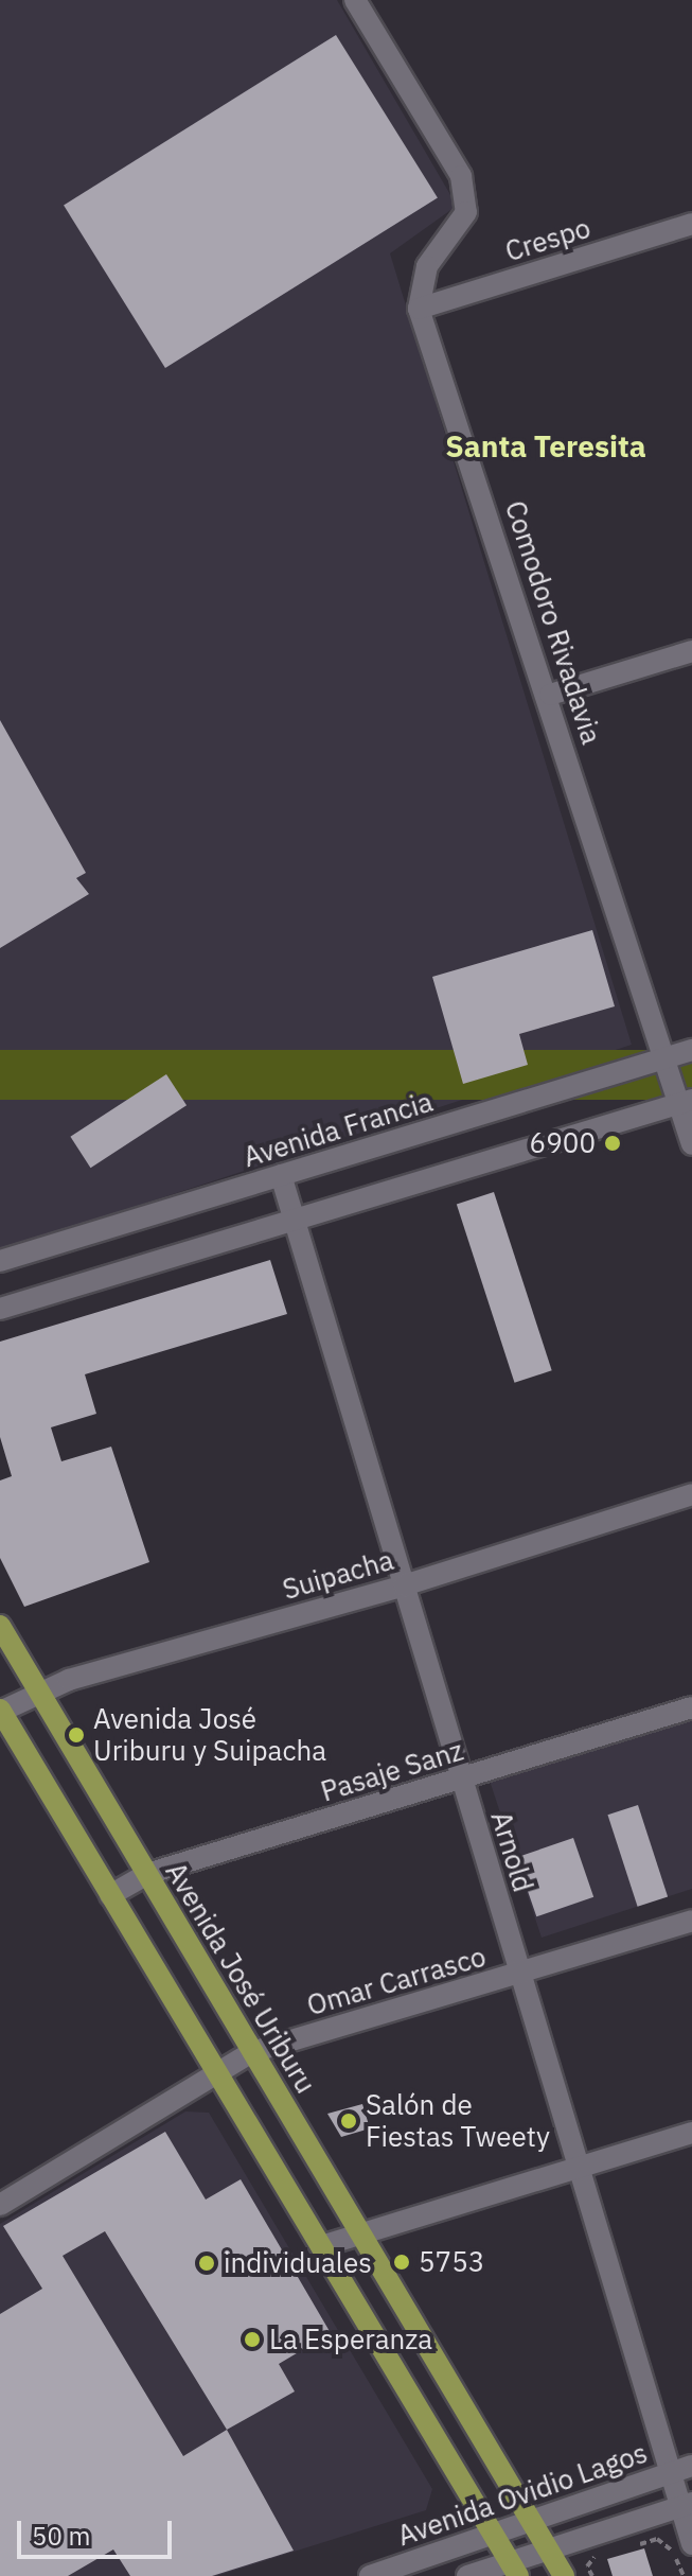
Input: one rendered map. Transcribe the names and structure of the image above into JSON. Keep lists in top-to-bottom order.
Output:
{
  "streets": {
    "main road": ["Avenida José Uriburu"],
    "street": [
      "Crespo",
      "Comodoro Rivadavia",
      "Avenida Francia",
      "Suipacha",
      "Pasaje Sanz",
      "Arnold",
      "Omar Carrasco",
      "Avenida Ovidio Lagos"
    ]
  },
  "crossings": [
    ["Crespo", "Comodoro Rivadavia"],
    ["Comodoro Rivadavia", "Avenida Francia"],
    ["Avenida Francia", "Arnold"],
    ["Suipacha", "Arnold"],
    ["Suipacha", "Avenida José Uriburu"],
    ["Pasaje Sanz", "Arnold"],
    ["Pasaje Sanz", "Avenida José Uriburu"],
    ["Arnold", "Omar Carrasco"],
    ["Arnold", "Avenida Ovidio Lagos"],
    ["Avenida José Uriburu", "Omar Carrasco"],
    ["Avenida José Uriburu", "Avenida Ovidio Lagos"]
  ],
  "districts": ["Santa Teresita"],
  "places": [
    "6900",
    "Avenida José Uriburu y Suipacha",
    "Salón de Fiestas Tweety",
    "5753",
    "individuales",
    "La Esperanza"
  ],
  "scale_bar": "50 m"
}
